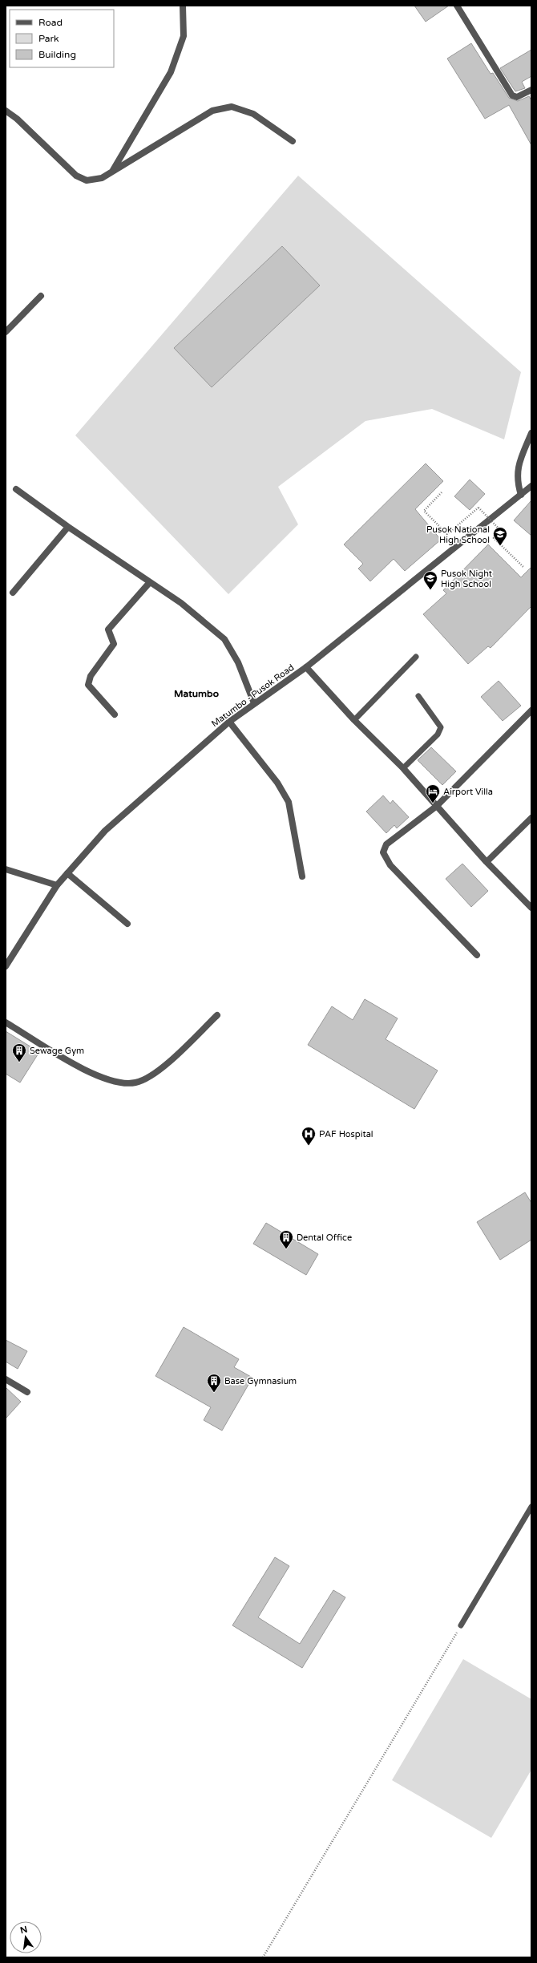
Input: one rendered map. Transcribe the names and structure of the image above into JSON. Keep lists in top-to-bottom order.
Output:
{
  "streets": {
    "street": ["Matumbo - Pusok Road"]
  },
  "districts": ["Matumbo"],
  "places": {
    "school or university": ["Pusok National High School", "Pusok Night High School"],
    "hotel": ["Airport Villa"],
    "building": ["Sewage Gym", "Dental Office", "Base Gymnasium"],
    "hospital": ["PAF Hospital"]
  },
  "legend": ["Road", "Park", "Building"],
  "north": "top"
}
